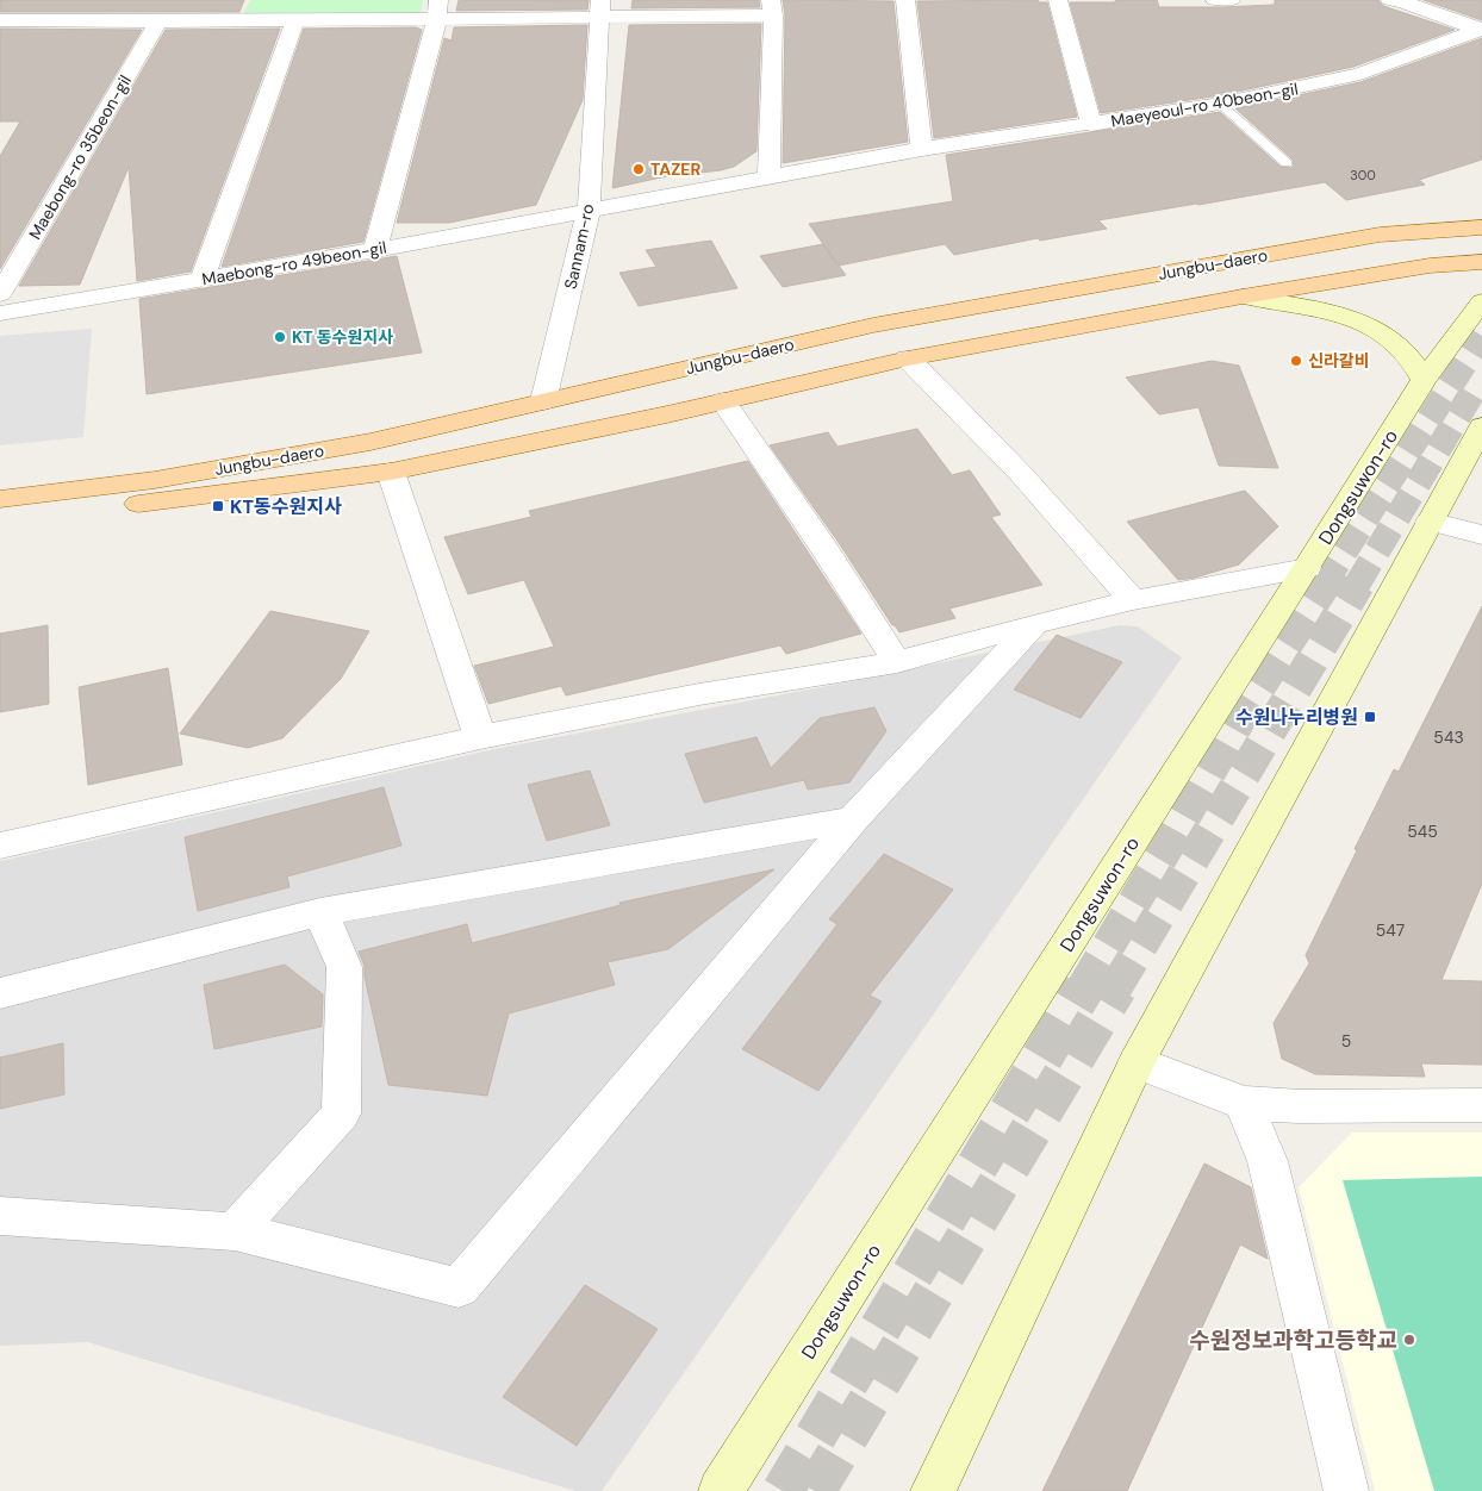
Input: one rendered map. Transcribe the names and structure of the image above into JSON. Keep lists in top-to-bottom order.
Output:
{
  "streets": {
    "main road": ["Jungbu-daero", "Dongsuwon-ro"],
    "street": [
      "Maeyeoul-ro 40beon-gil",
      "Maebong-ro 35beon-gil",
      "Sannam-ro",
      "Maebong-ro 49beon-gil"
    ]
  },
  "crossings": [
    ["Maeyeoul-ro 40beon-gil", "Sannam-ro"],
    ["Maeyeoul-ro 40beon-gil", "Maebong-ro 49beon-gil"],
    ["Sannam-ro", "Maebong-ro 49beon-gil"],
    ["Sannam-ro", "Jungbu-daero"]
  ],
  "places": {
    "other": [
      "TAZER",
      "KT 동수원지사",
      "신라갈비",
      "수원정보과학고등학교"
    ],
    "transit": ["KT동수원지사", "수원나누리병원"]
  },
  "house_numbers": [
    "300",
    "543",
    "545",
    "547",
    "5"
  ]
}
